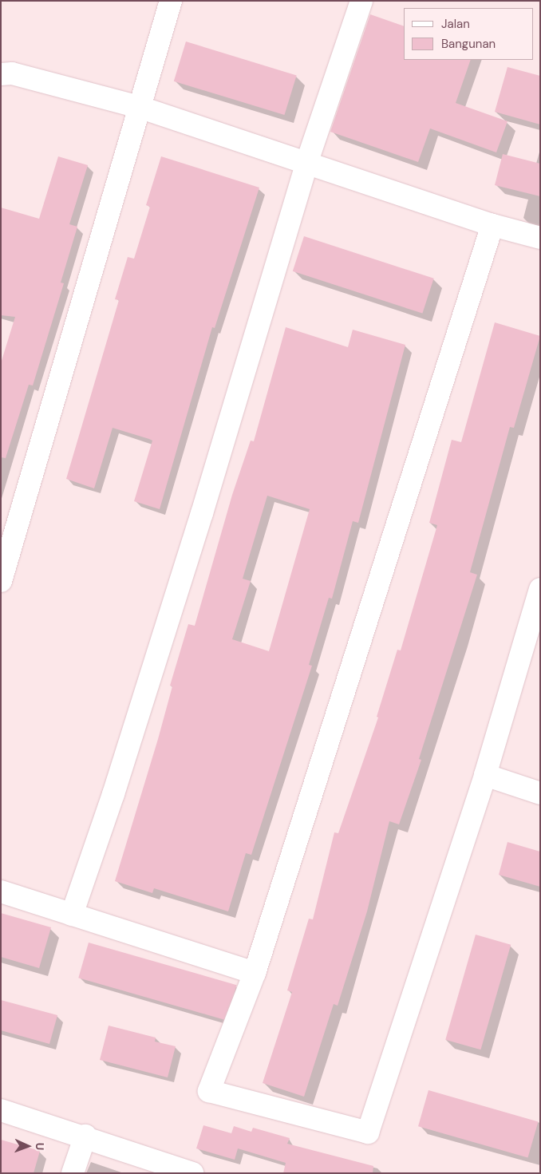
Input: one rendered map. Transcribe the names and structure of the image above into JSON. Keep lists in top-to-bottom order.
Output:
{
  "legend": ["Jalan", "Bangunan"],
  "north": "right"
}
